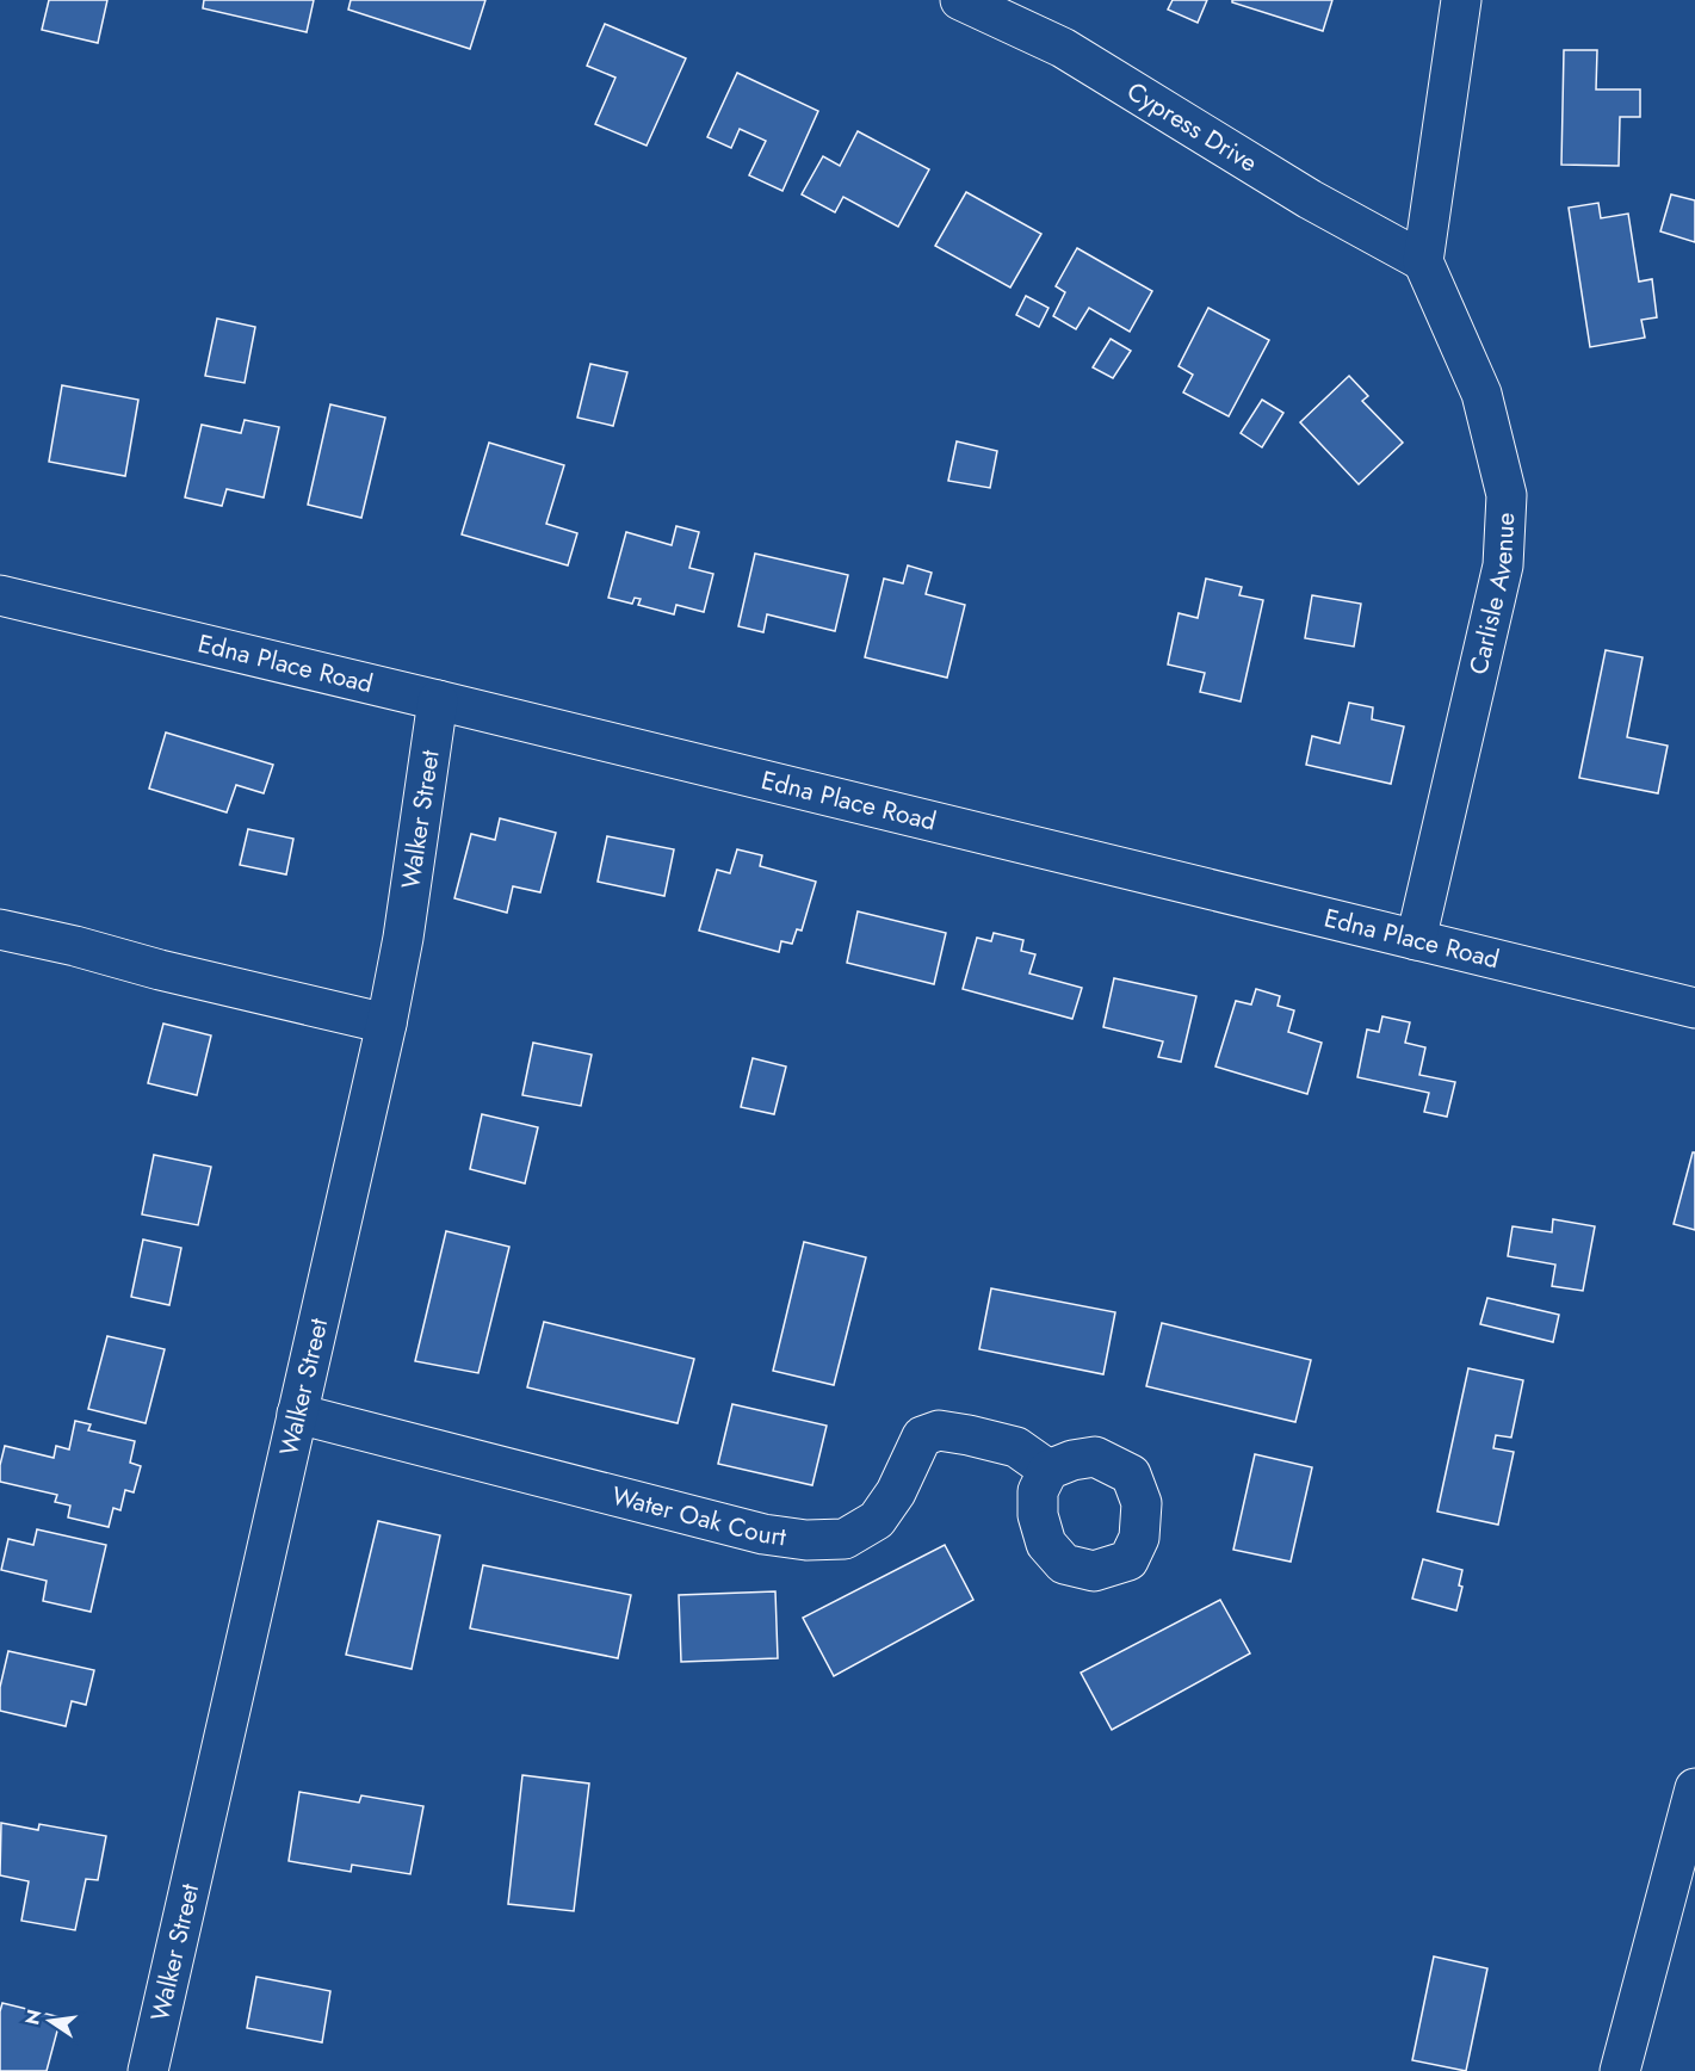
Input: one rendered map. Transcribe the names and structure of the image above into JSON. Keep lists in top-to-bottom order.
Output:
{
  "streets": {
    "street": [
      "Cypress Drive",
      "Carlisle Avenue",
      "Edna Place Road",
      "Walker Street",
      "Water Oak Court"
    ]
  },
  "crossings": [
    ["Cypress Drive", "Carlisle Avenue"],
    ["Carlisle Avenue", "Edna Place Road"],
    ["Edna Place Road", "Walker Street"],
    ["Walker Street", "Water Oak Court"]
  ],
  "north": "left"
}
